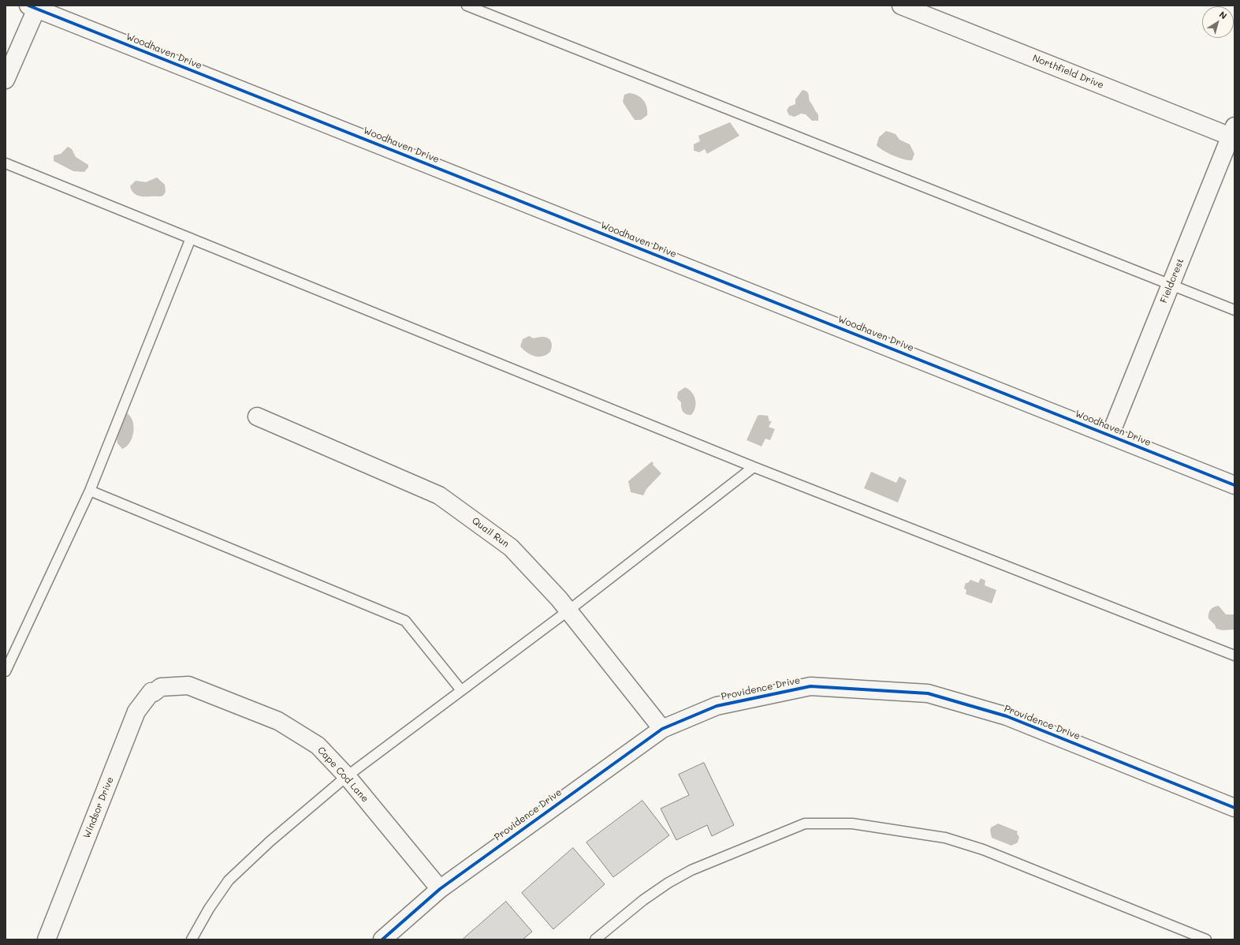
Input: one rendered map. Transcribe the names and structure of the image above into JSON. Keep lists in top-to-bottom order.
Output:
{
  "streets": {
    "street": [
      "Woodhaven Drive",
      "Northfield Drive",
      "Fieldcrest",
      "Quail Run",
      "Providence Drive",
      "Cape Cod Lane",
      "Windsor Drive"
    ]
  },
  "crossings": [
    ["Woodhaven Drive", "Fieldcrest"],
    ["Northfield Drive", "Fieldcrest"],
    ["Quail Run", "Providence Drive"],
    ["Providence Drive", "Cape Cod Lane"],
    ["Cape Cod Lane", "Windsor Drive"]
  ],
  "north": "top right"
}
